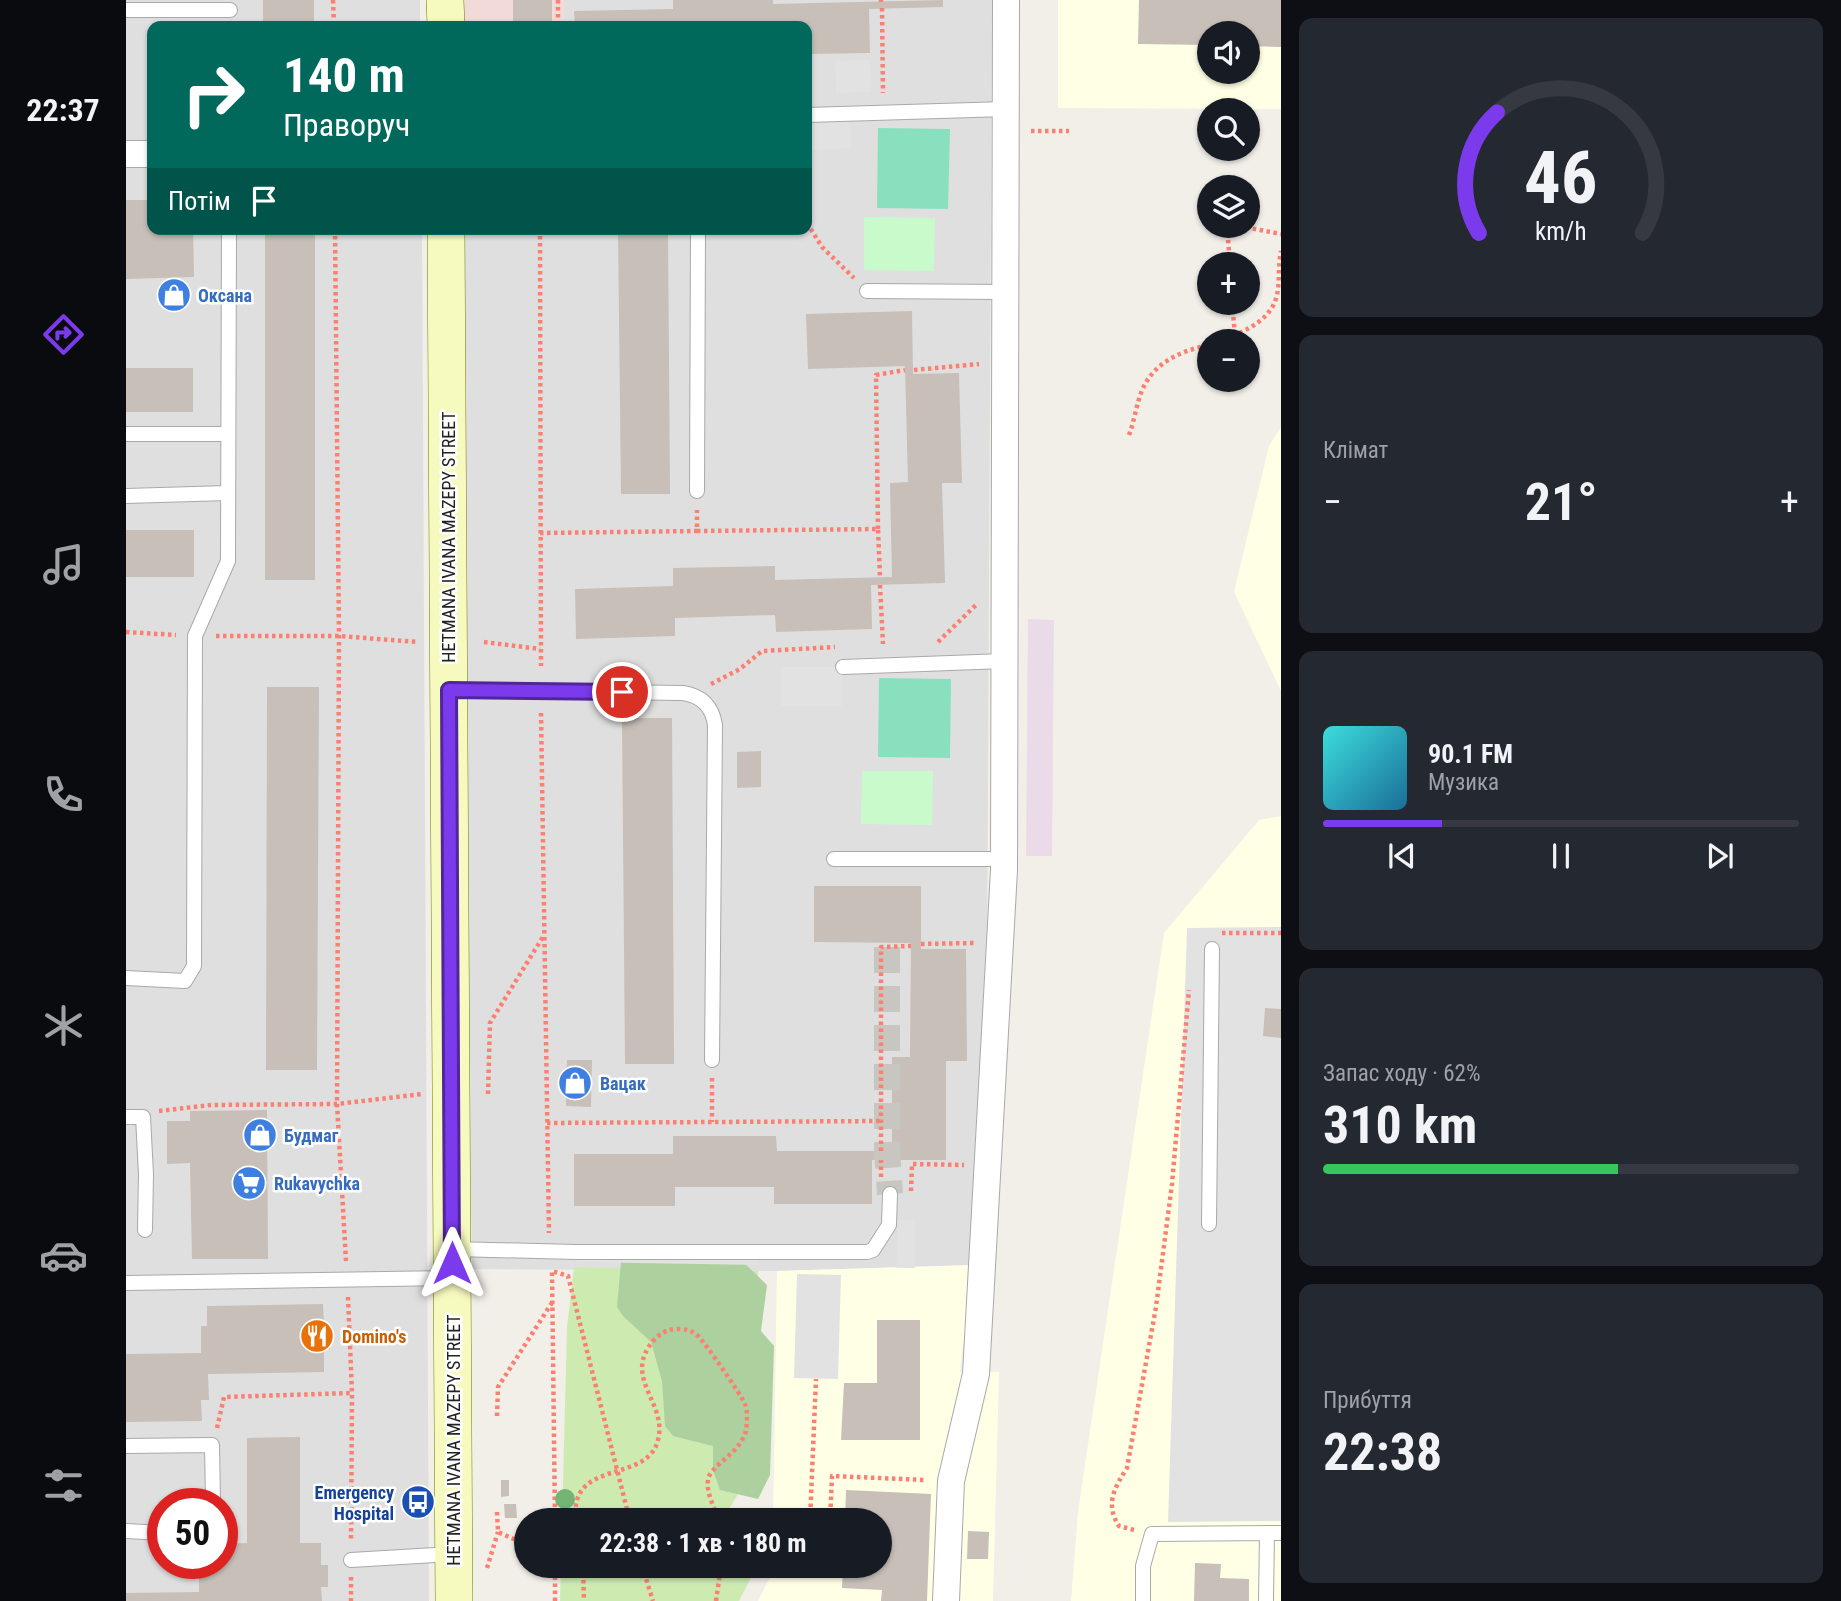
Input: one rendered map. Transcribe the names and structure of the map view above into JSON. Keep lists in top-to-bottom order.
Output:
{
  "streets": {
    "main road": ["HETMANA IVANA MAZEPY STREET"]
  },
  "places": {
    "shop": ["Оксана", "Вацак", "Будмаг"],
    "supermarket": ["Rukavychka"],
    "restaurant": ["Domino's"],
    "bus stop": ["Emergency Hospital"]
  },
  "page": {
    "tabs": "22:37",
    "map_buttons": ["+", "−"],
    "turn": ["140 m", "Праворуч"],
    "then": "Потім",
    "tile": [
      "Клімат",
      ["Запас ходу · 62%", "310 km"],
      ["Прибуття", "22:38"]
    ],
    "heat": ["−", "21°", "+"],
    "song": ["90.1 FM", "Музика"],
    "limit": "50",
    "trip": "22:38 · 1 хв · 180 m",
    "gauge": ["46", "km/h"]
  }
}
